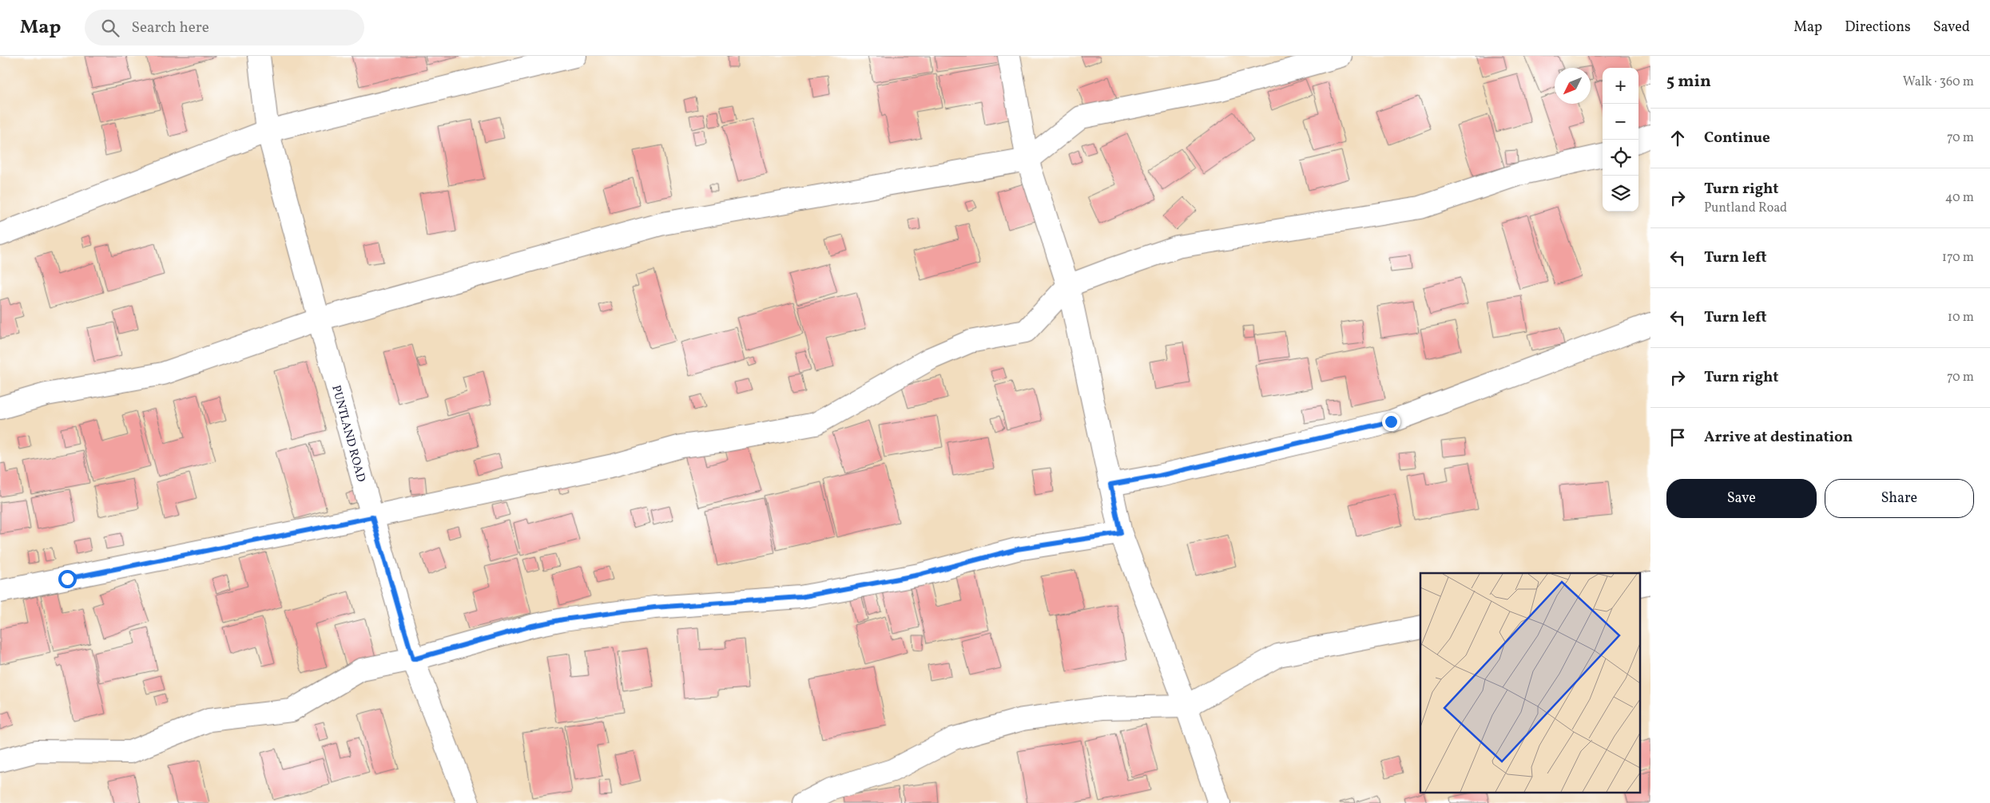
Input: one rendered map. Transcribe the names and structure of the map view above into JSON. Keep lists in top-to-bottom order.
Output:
{
  "streets": {
    "street": ["PUNTLAND ROAD"]
  },
  "north": "bottom left",
  "page": {
    "header": "Map",
    "search": "Search here",
    "nav": ["Map", "Directions", "Saved"],
    "heading": ["5 min", "Walk · 360 m"],
    "map_buttons": ["+", "−"],
    "list": [
      ["Continue", "70 m"],
      ["Turn right", "Puntland Road", "40 m"],
      ["Turn left", "170 m"],
      ["Turn left", "10 m"],
      ["Turn right", "70 m"],
      "Arrive at destination"
    ],
    "buttons": ["Save", "Share"]
  }
}
